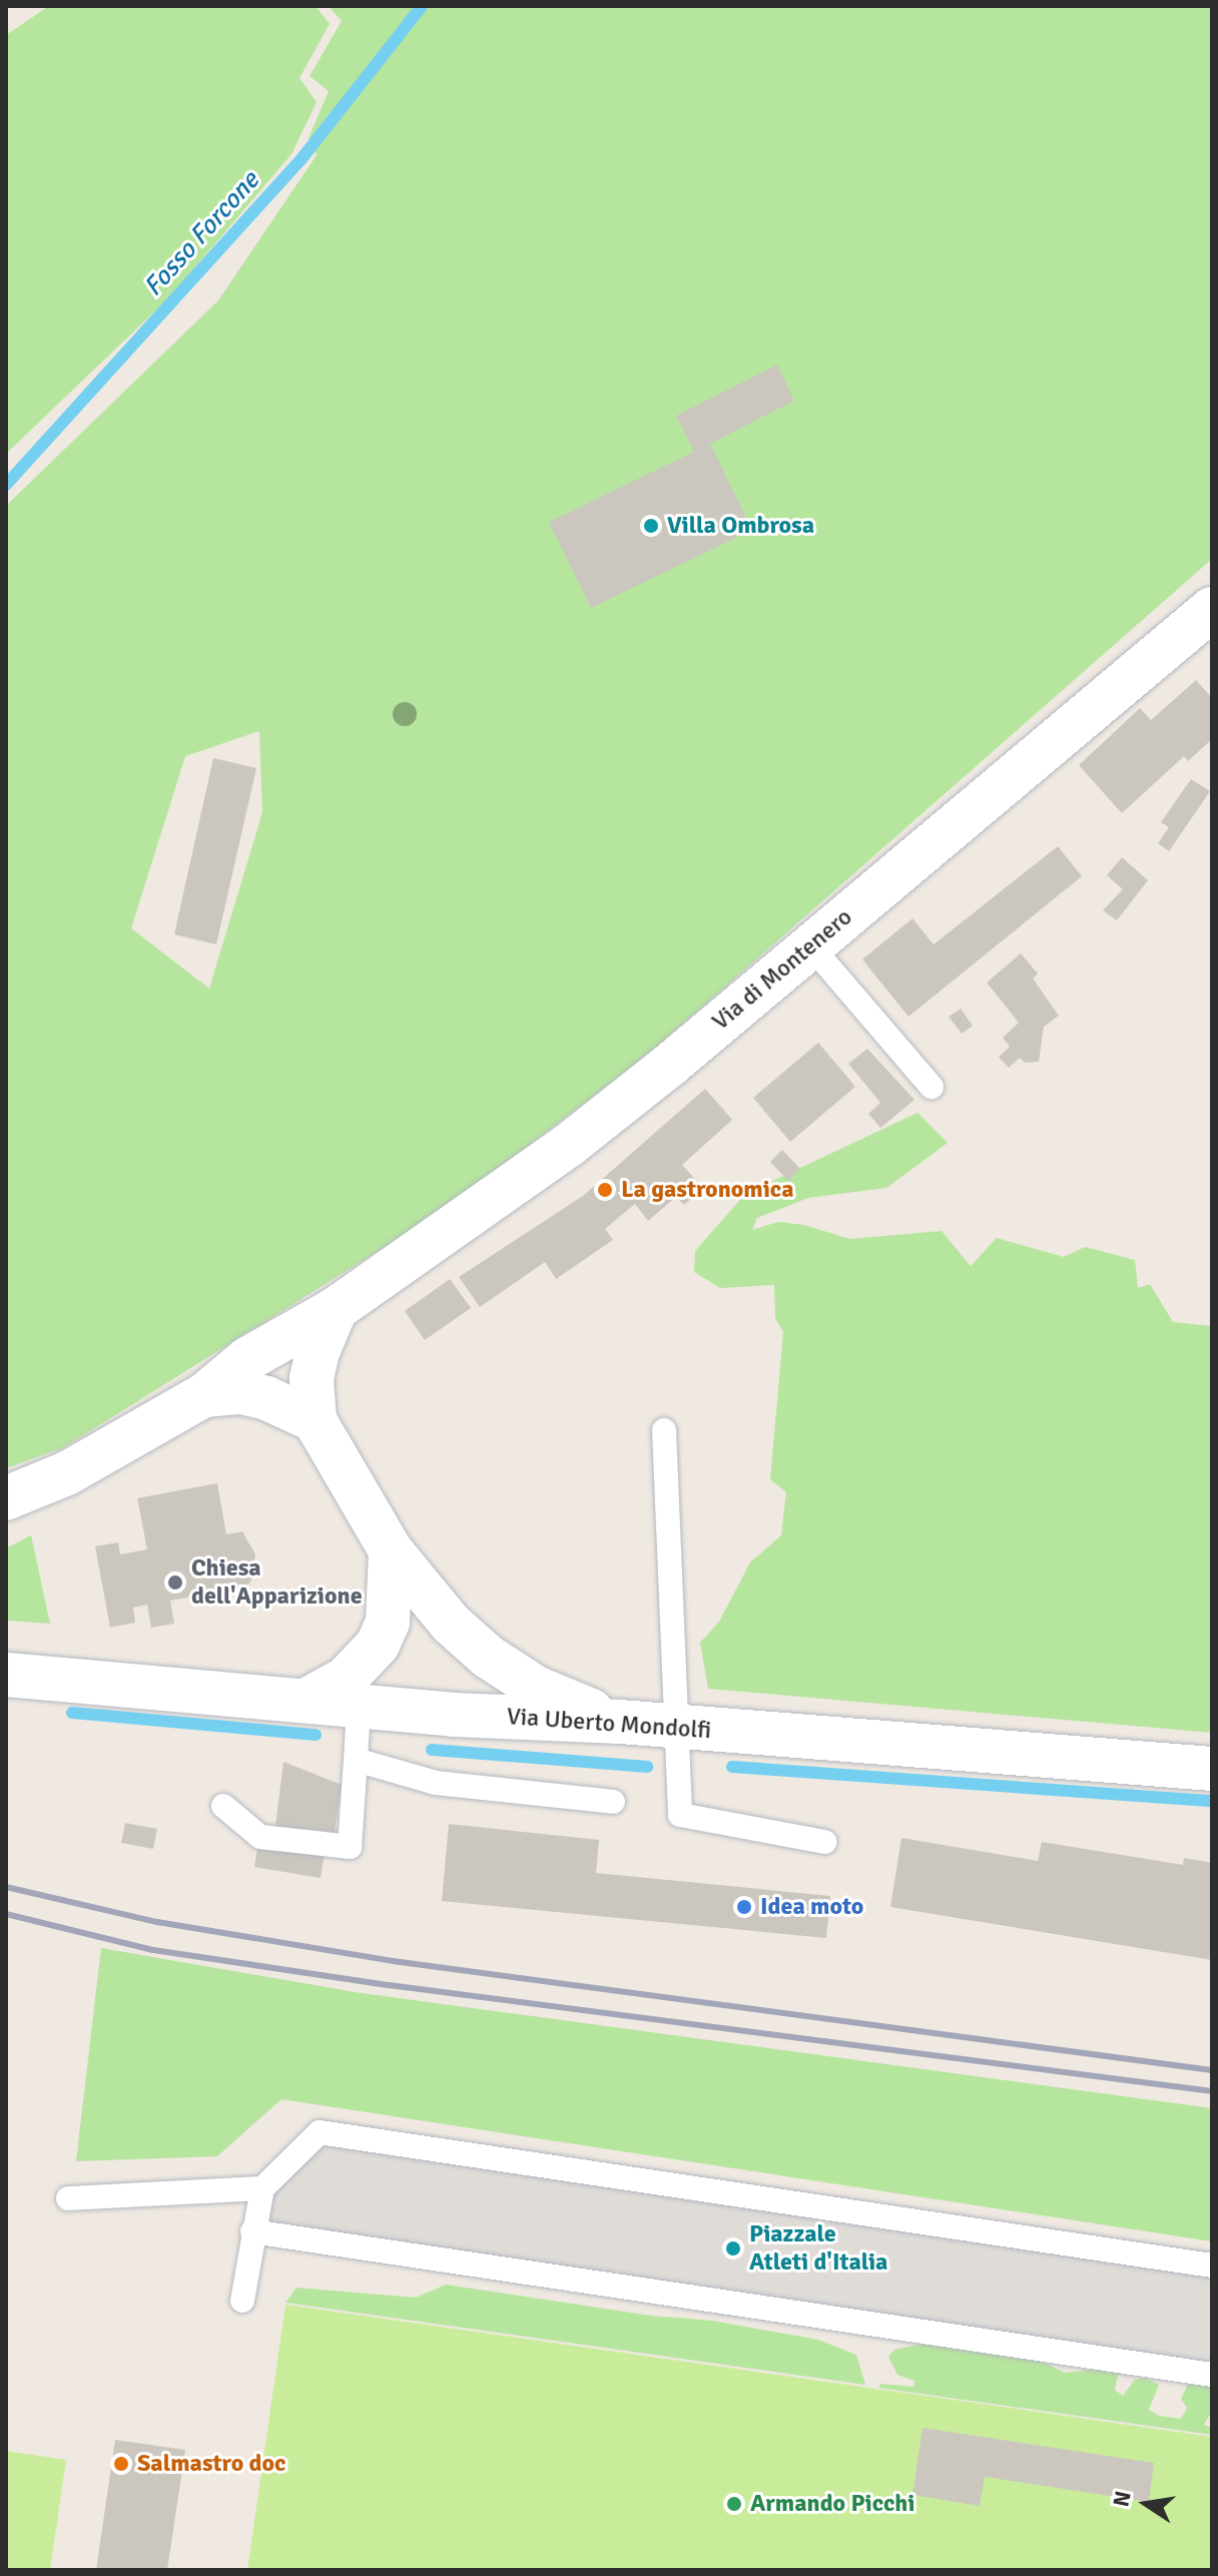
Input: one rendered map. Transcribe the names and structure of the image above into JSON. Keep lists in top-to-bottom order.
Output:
{
  "streets": {
    "main road": ["Via di Montenero", "Via Uberto Mondolfi"]
  },
  "water": ["Fosso Forcone"],
  "places": [
    "Villa Ombrosa",
    "La gastronomica",
    "Chiesa dell'Apparizione",
    "Idea moto",
    "Piazzale Atleti d'Italia",
    "Salmastro doc",
    "Armando Picchi"
  ],
  "north": "left"
}
